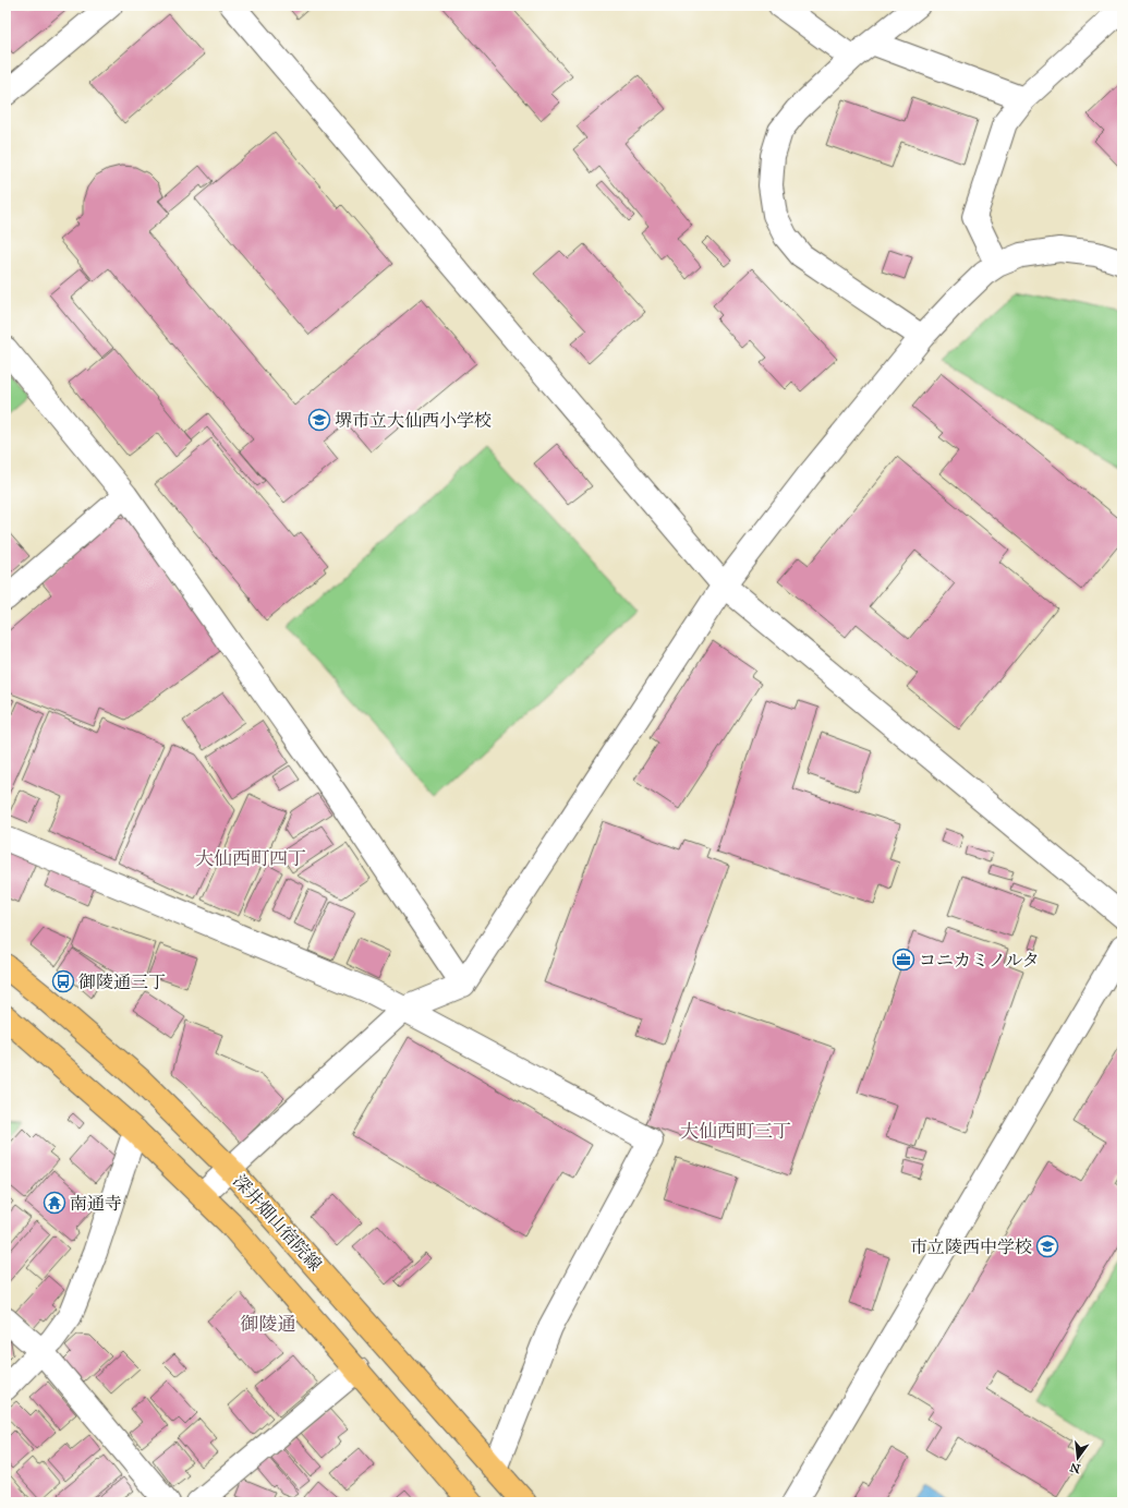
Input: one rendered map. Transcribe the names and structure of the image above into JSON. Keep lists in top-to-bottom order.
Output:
{
  "streets": {
    "main road": ["深井畑山宿院線"]
  },
  "districts": ["大仙西町四丁", "大仙西町三丁", "御陵通"],
  "places": {
    "school or university": ["堺市立大仙西小学校", "市立陵西中学校"],
    "office": ["コニカミノルタ"],
    "bus stop": ["御陵通三丁"],
    "temple": ["南通寺"]
  },
  "north": "bottom"
}
